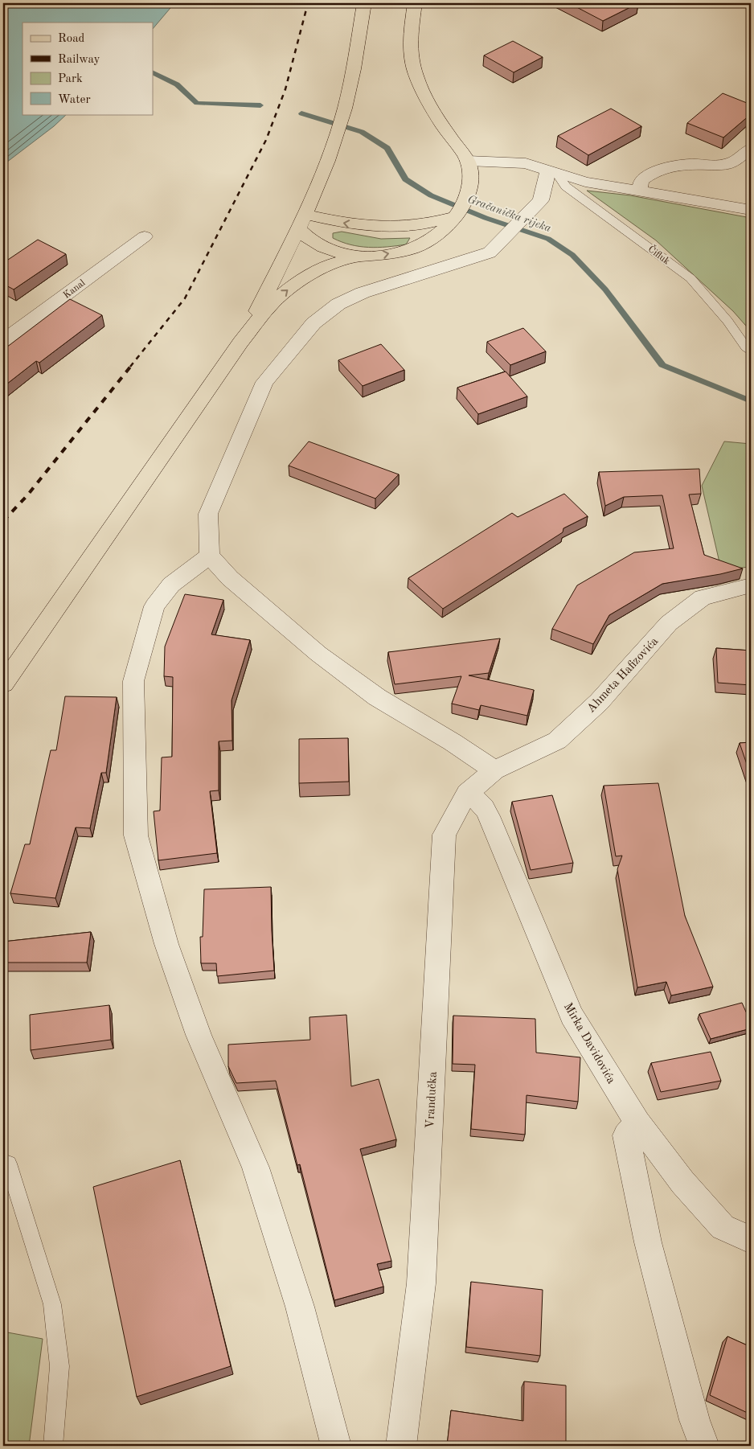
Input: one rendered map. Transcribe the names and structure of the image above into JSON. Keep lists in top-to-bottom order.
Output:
{
  "streets": {
    "street": [
      "Kanal",
      "Ahmeta Hafizovića",
      "Mirka Davidovića",
      "Vrandučka"
    ],
    "lane": ["Čifluk"]
  },
  "crossings": [
    ["Ahmeta Hafizovića", "Vrandučka"],
    ["Mirka Davidovića", "Vrandučka"]
  ],
  "water": ["Gračanička rijeka"],
  "legend": [
    "Road",
    "Railway",
    "Park",
    "Water"
  ]
}
